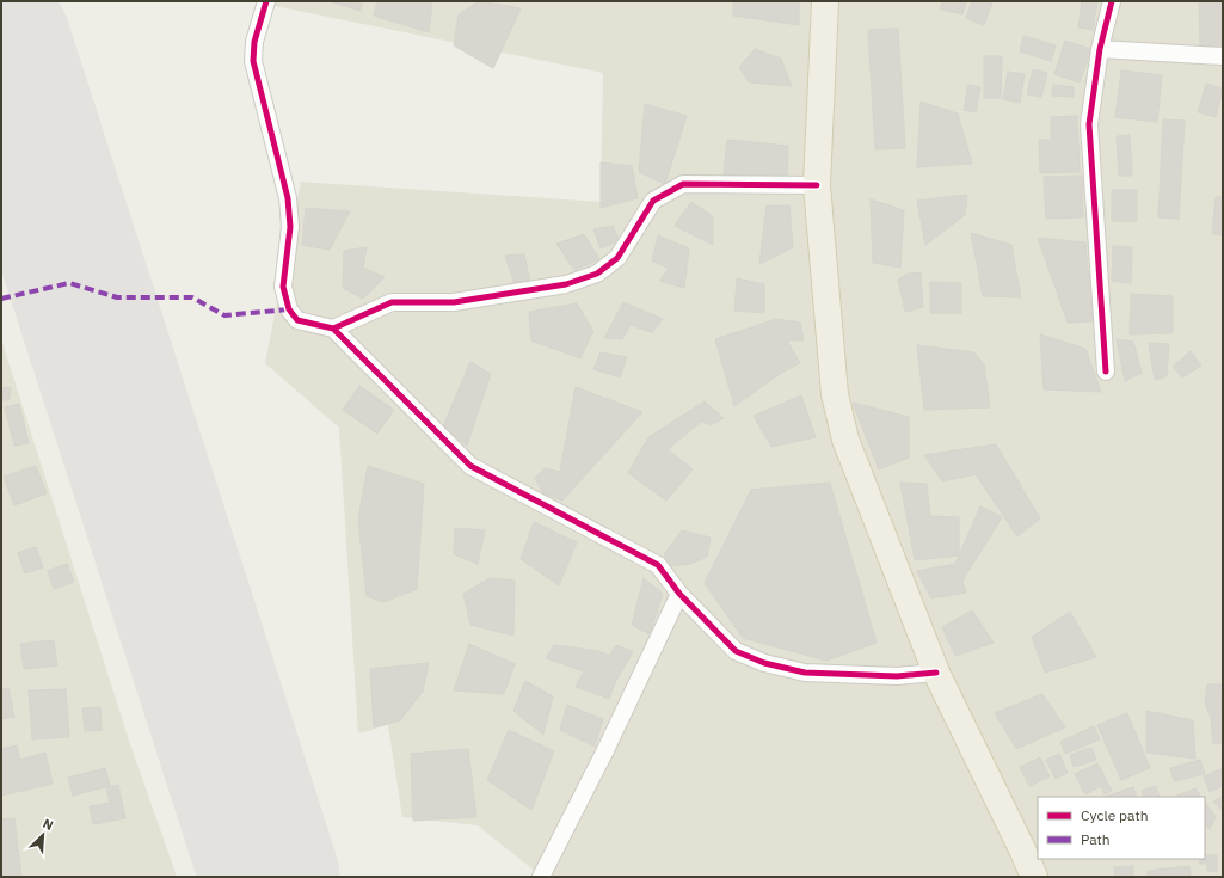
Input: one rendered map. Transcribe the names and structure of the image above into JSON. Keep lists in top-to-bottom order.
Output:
{
  "legend": ["Cycle path", "Path"],
  "north": "top right"
}
